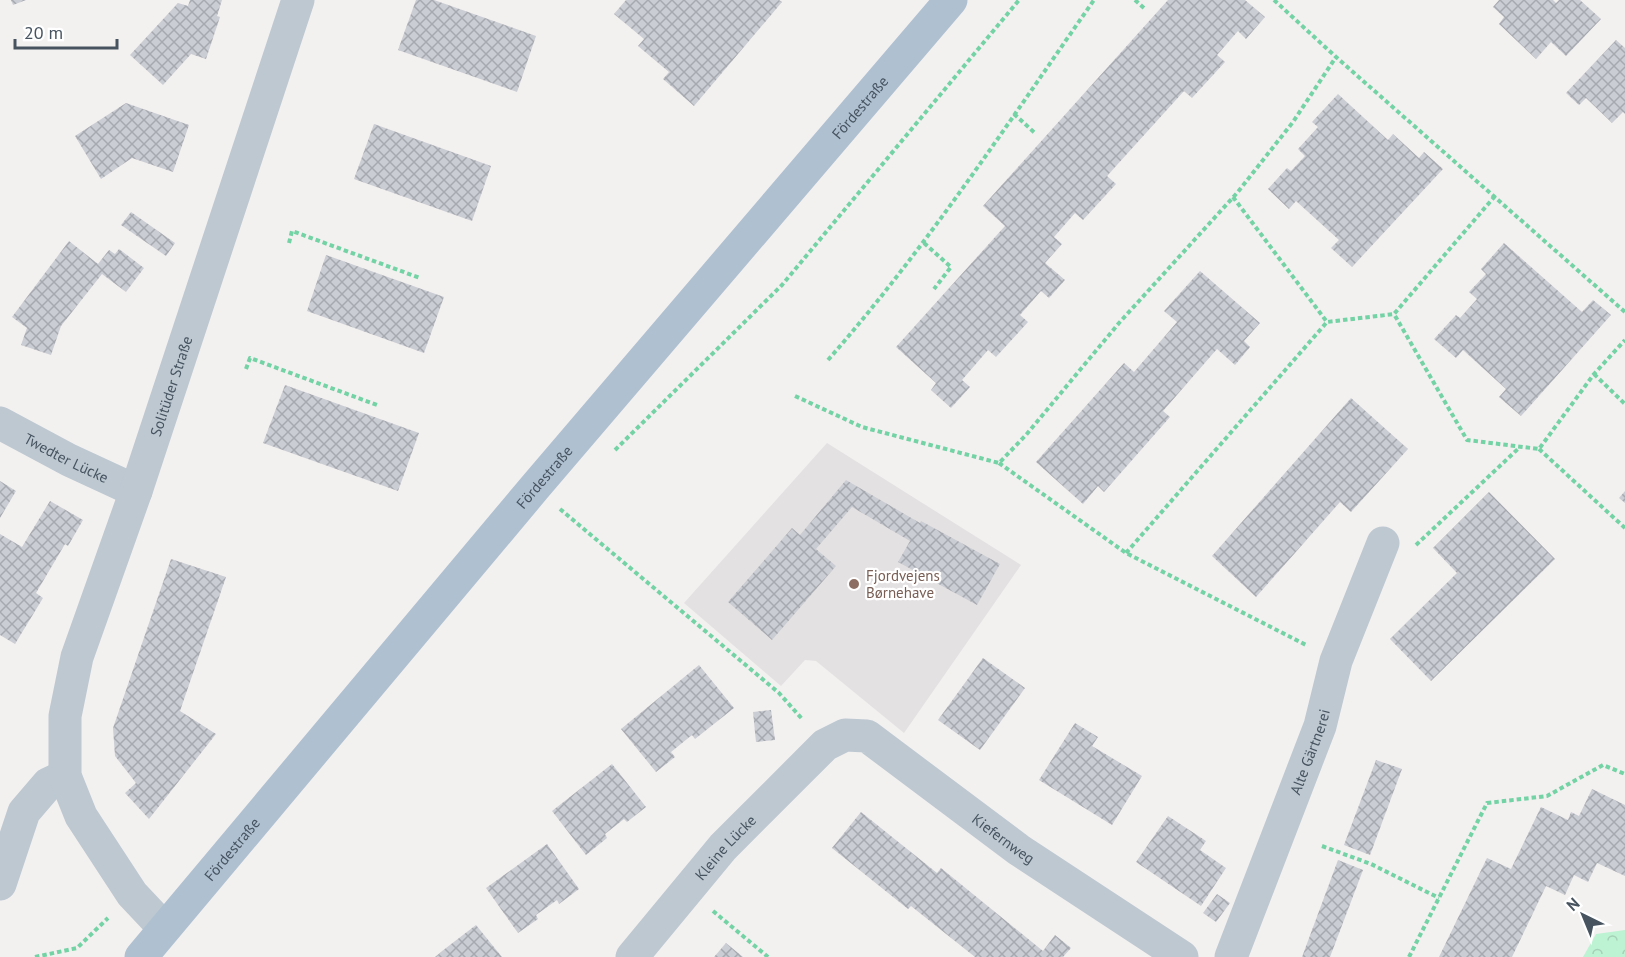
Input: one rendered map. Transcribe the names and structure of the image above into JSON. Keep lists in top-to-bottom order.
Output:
{
  "streets": {
    "main road": ["Fördestraße"],
    "street": [
      "Solitüder Straße",
      "Twedter Lücke",
      "Alte Gärtnerei",
      "Kiefernweg",
      "Kleine Lücke"
    ]
  },
  "crossings": [
    ["Fördestraße", "Solitüder Straße"],
    ["Solitüder Straße", "Twedter Lücke"],
    ["Kiefernweg", "Kleine Lücke"]
  ],
  "places": ["Fjordvejens Børnehave"],
  "scale_bar": "20 m",
  "north": "top left"
}
